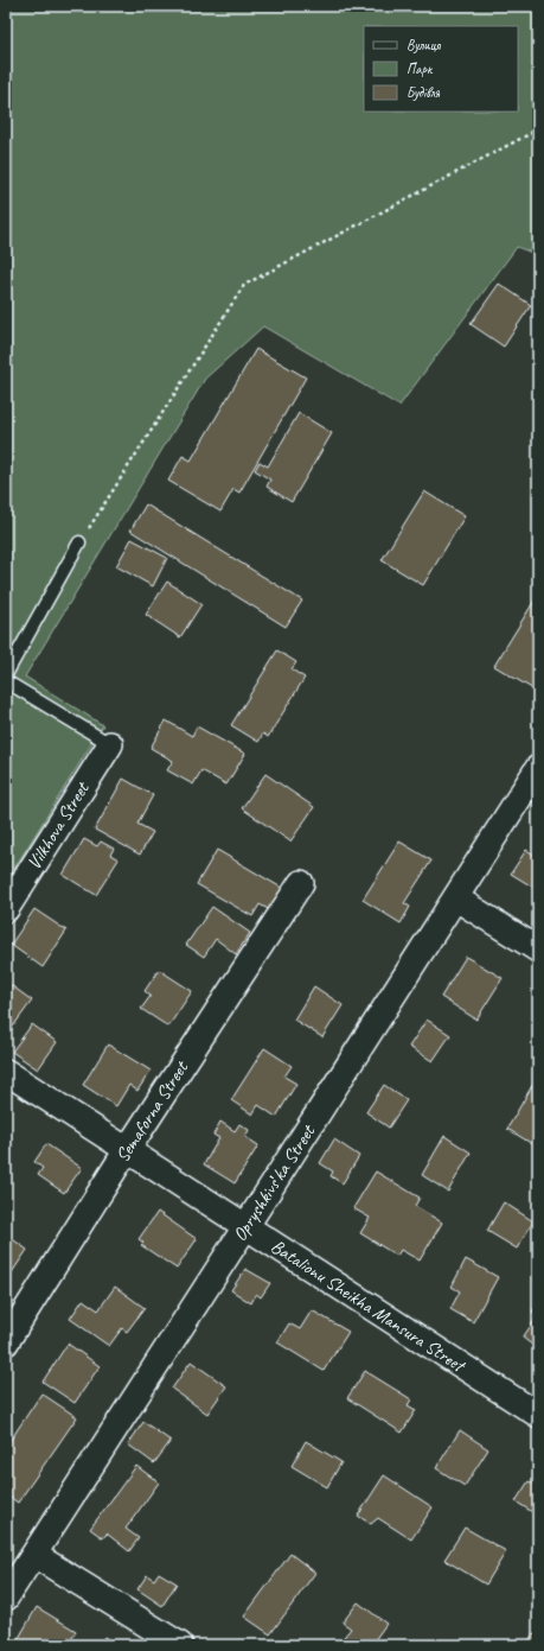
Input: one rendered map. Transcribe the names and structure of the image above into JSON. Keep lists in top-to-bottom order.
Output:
{
  "streets": {
    "street": [
      "Vilkhova Street",
      "Semaforna Street",
      "Opryshkivsʹka Street",
      "Batalionu Sheikha Mansura Street"
    ]
  },
  "crossings": [
    ["Semaforna Street", "Batalionu Sheikha Mansura Street"],
    ["Opryshkivsʹka Street", "Batalionu Sheikha Mansura Street"]
  ],
  "legend": ["Вулиця", "Парк", "Будівля"]
}
